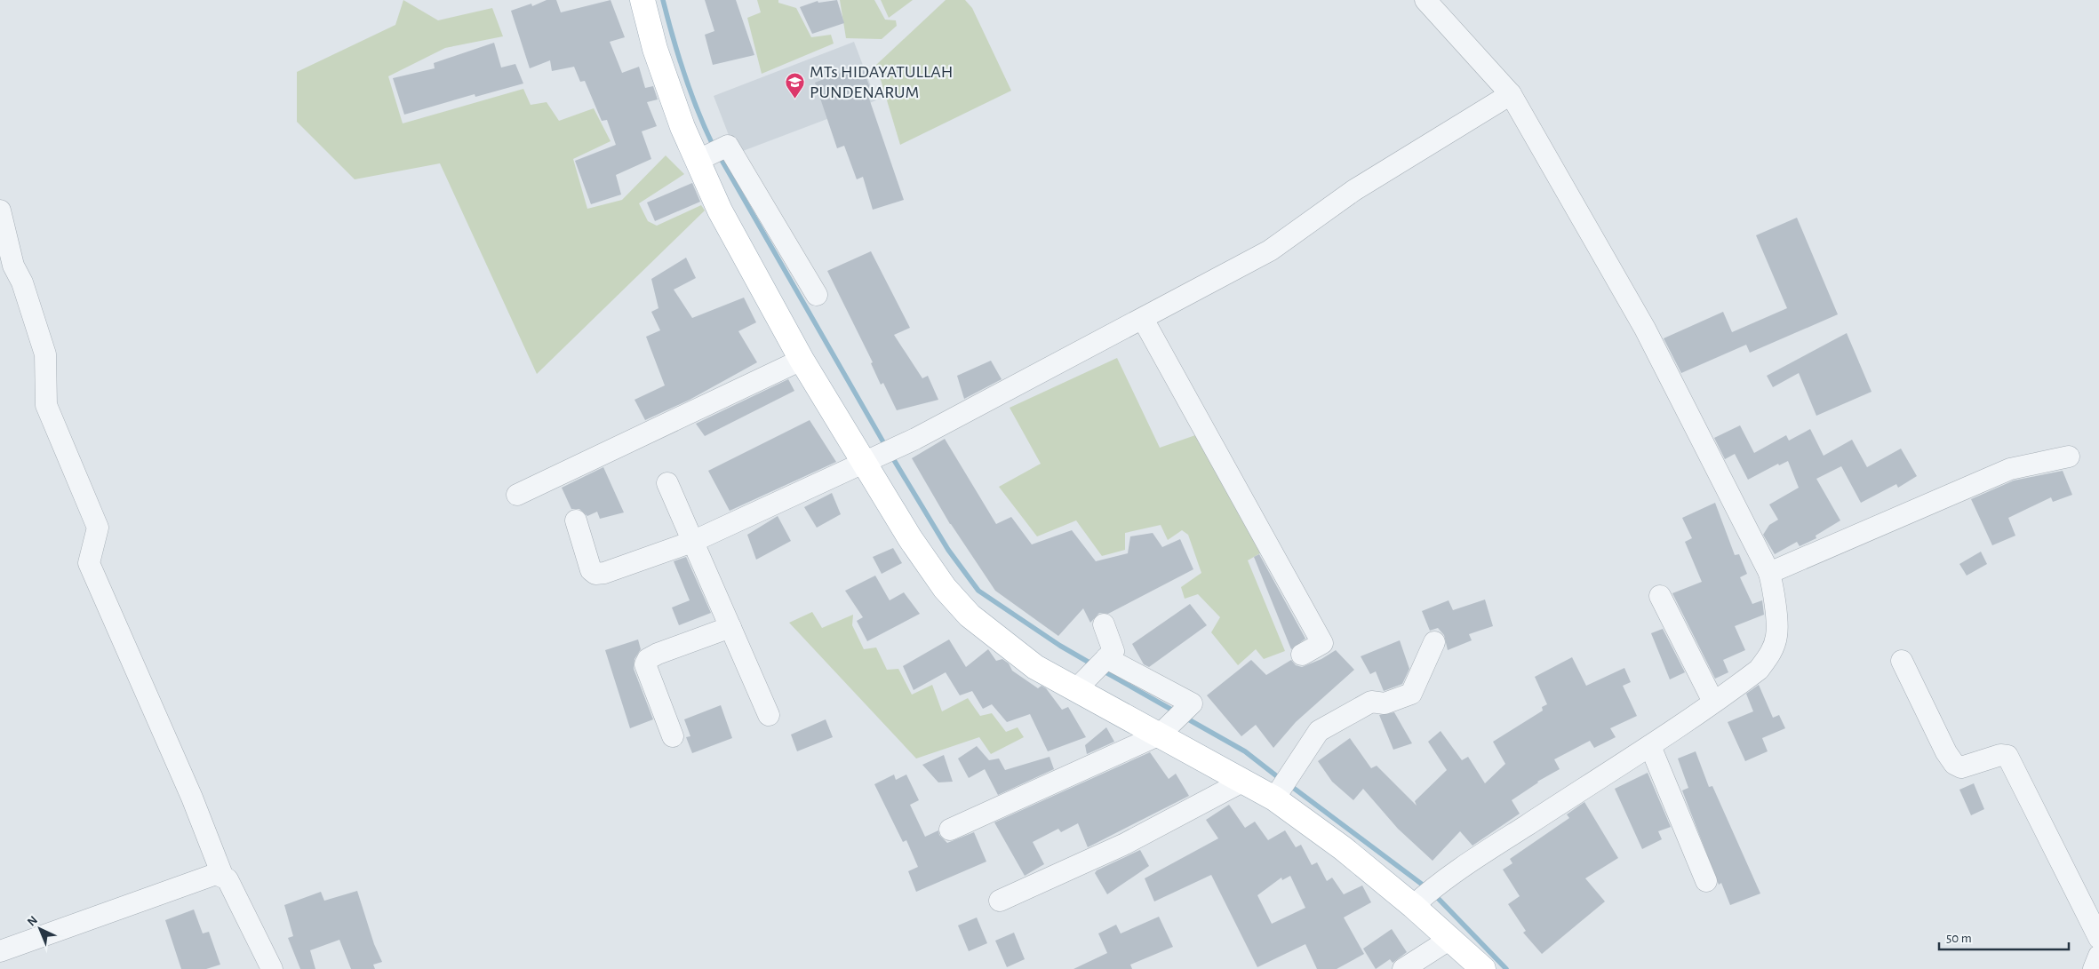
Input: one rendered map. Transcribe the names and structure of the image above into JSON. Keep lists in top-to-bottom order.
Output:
{
  "places": {
    "school or university": ["MTs HIDAYATULLAH PUNDENARUM"]
  },
  "scale_bar": "50 m",
  "north": "top left"
}
